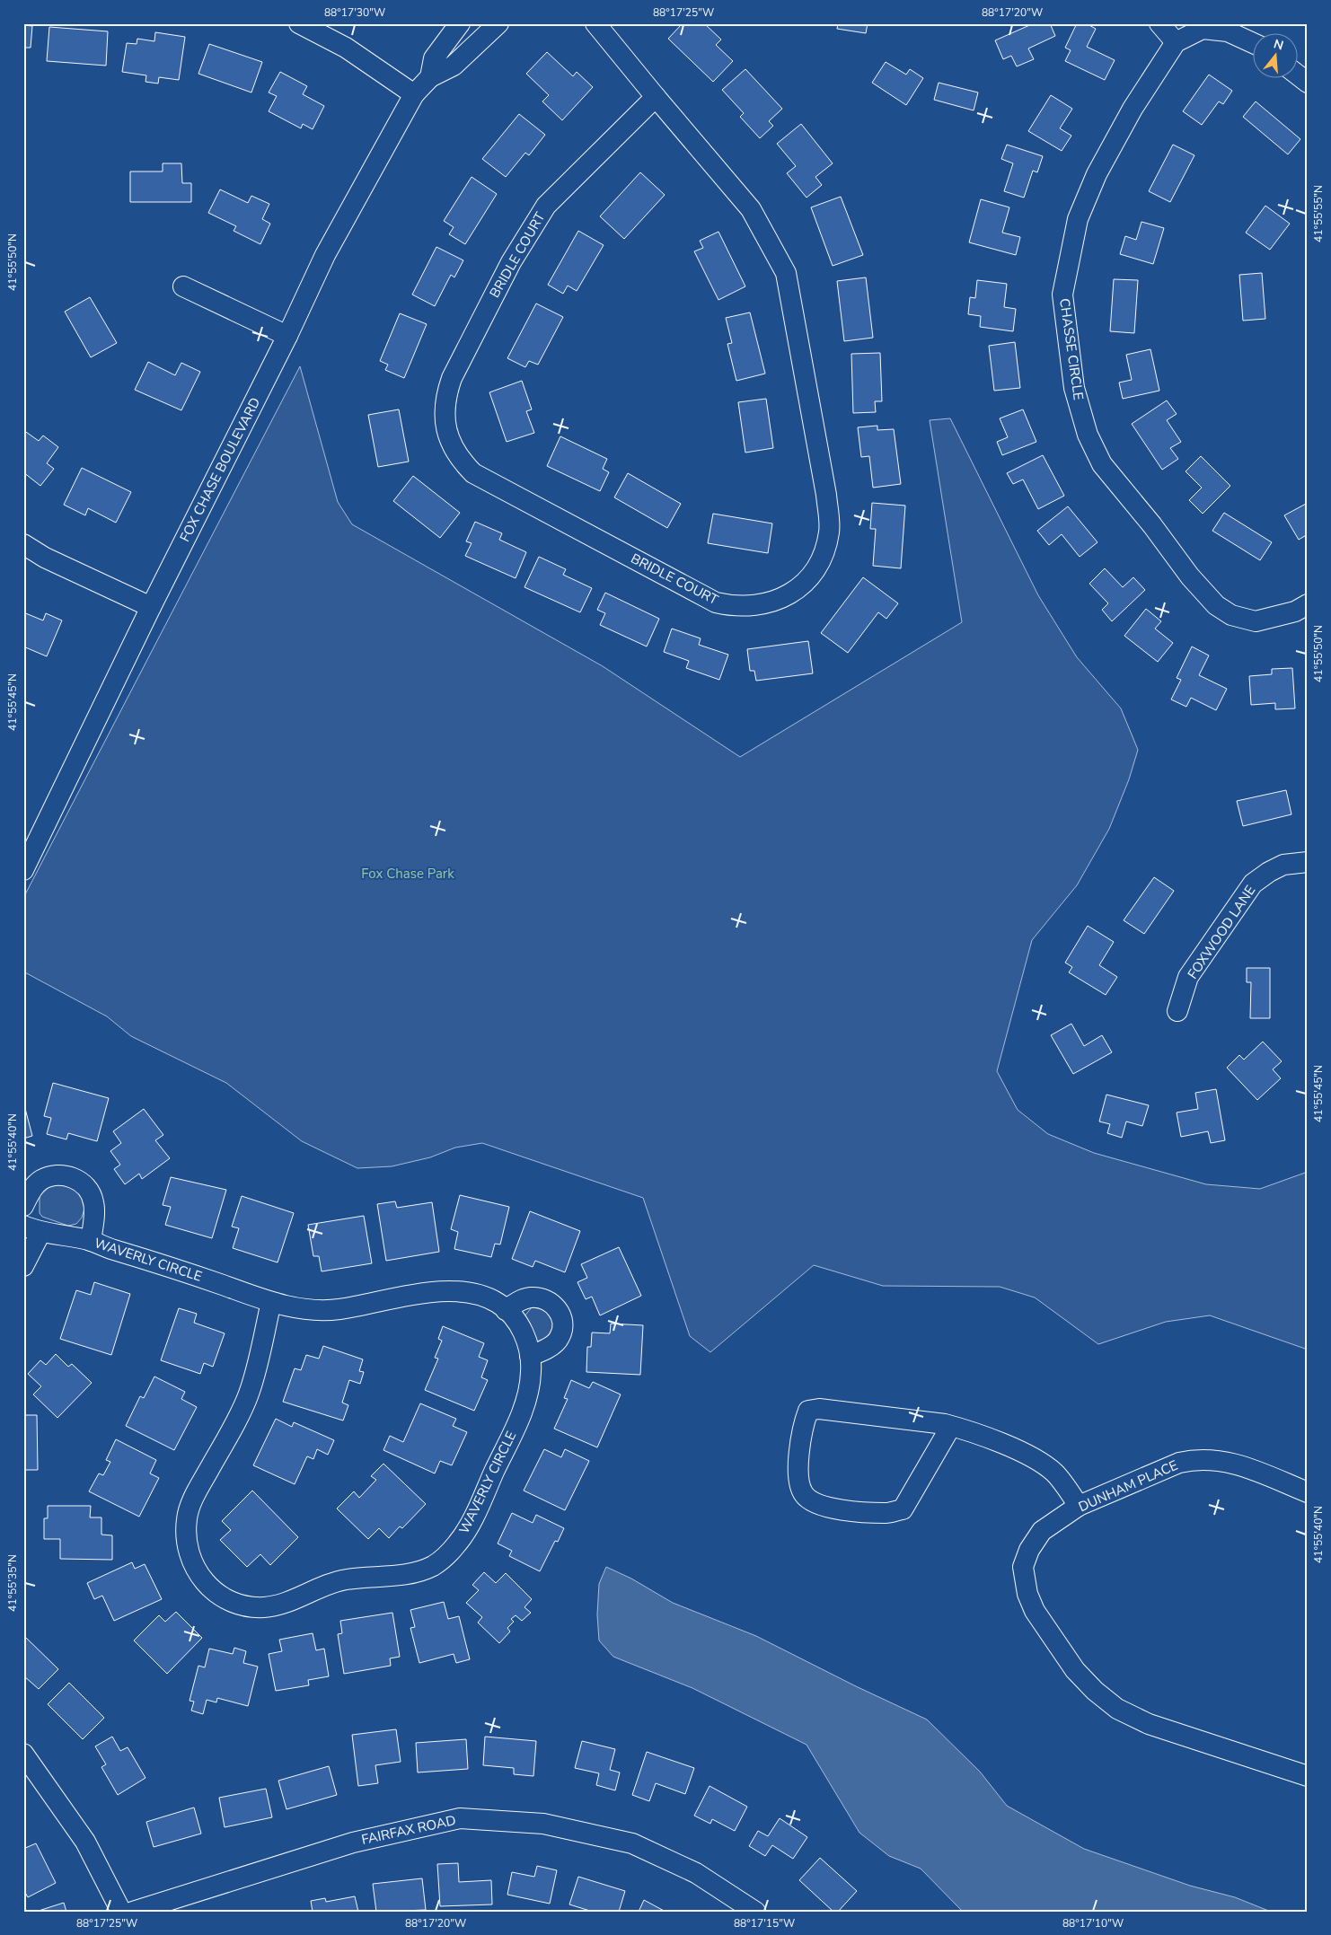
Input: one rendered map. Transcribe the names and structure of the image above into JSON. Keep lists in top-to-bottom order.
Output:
{
  "streets": {
    "street": [
      "BRIDLE COURT",
      "CHASSE CIRCLE",
      "FOX CHASE BOULEVARD",
      "FOXWOOD LANE",
      "WAVERLY CIRCLE",
      "DUNHAM PLACE",
      "FAIRFAX ROAD"
    ]
  },
  "parks": ["Fox Chase Park"],
  "north": "top",
  "coordinates": [
    "88°17'30\"W",
    "88°17'25\"W",
    "88°17'20\"W",
    "41°55'55\"N",
    "41°55'50\"N",
    "41°55'45\"N",
    "41°55'40\"N",
    "41°55'35\"N",
    "88°17'15\"W",
    "88°17'10\"W"
  ]
}
